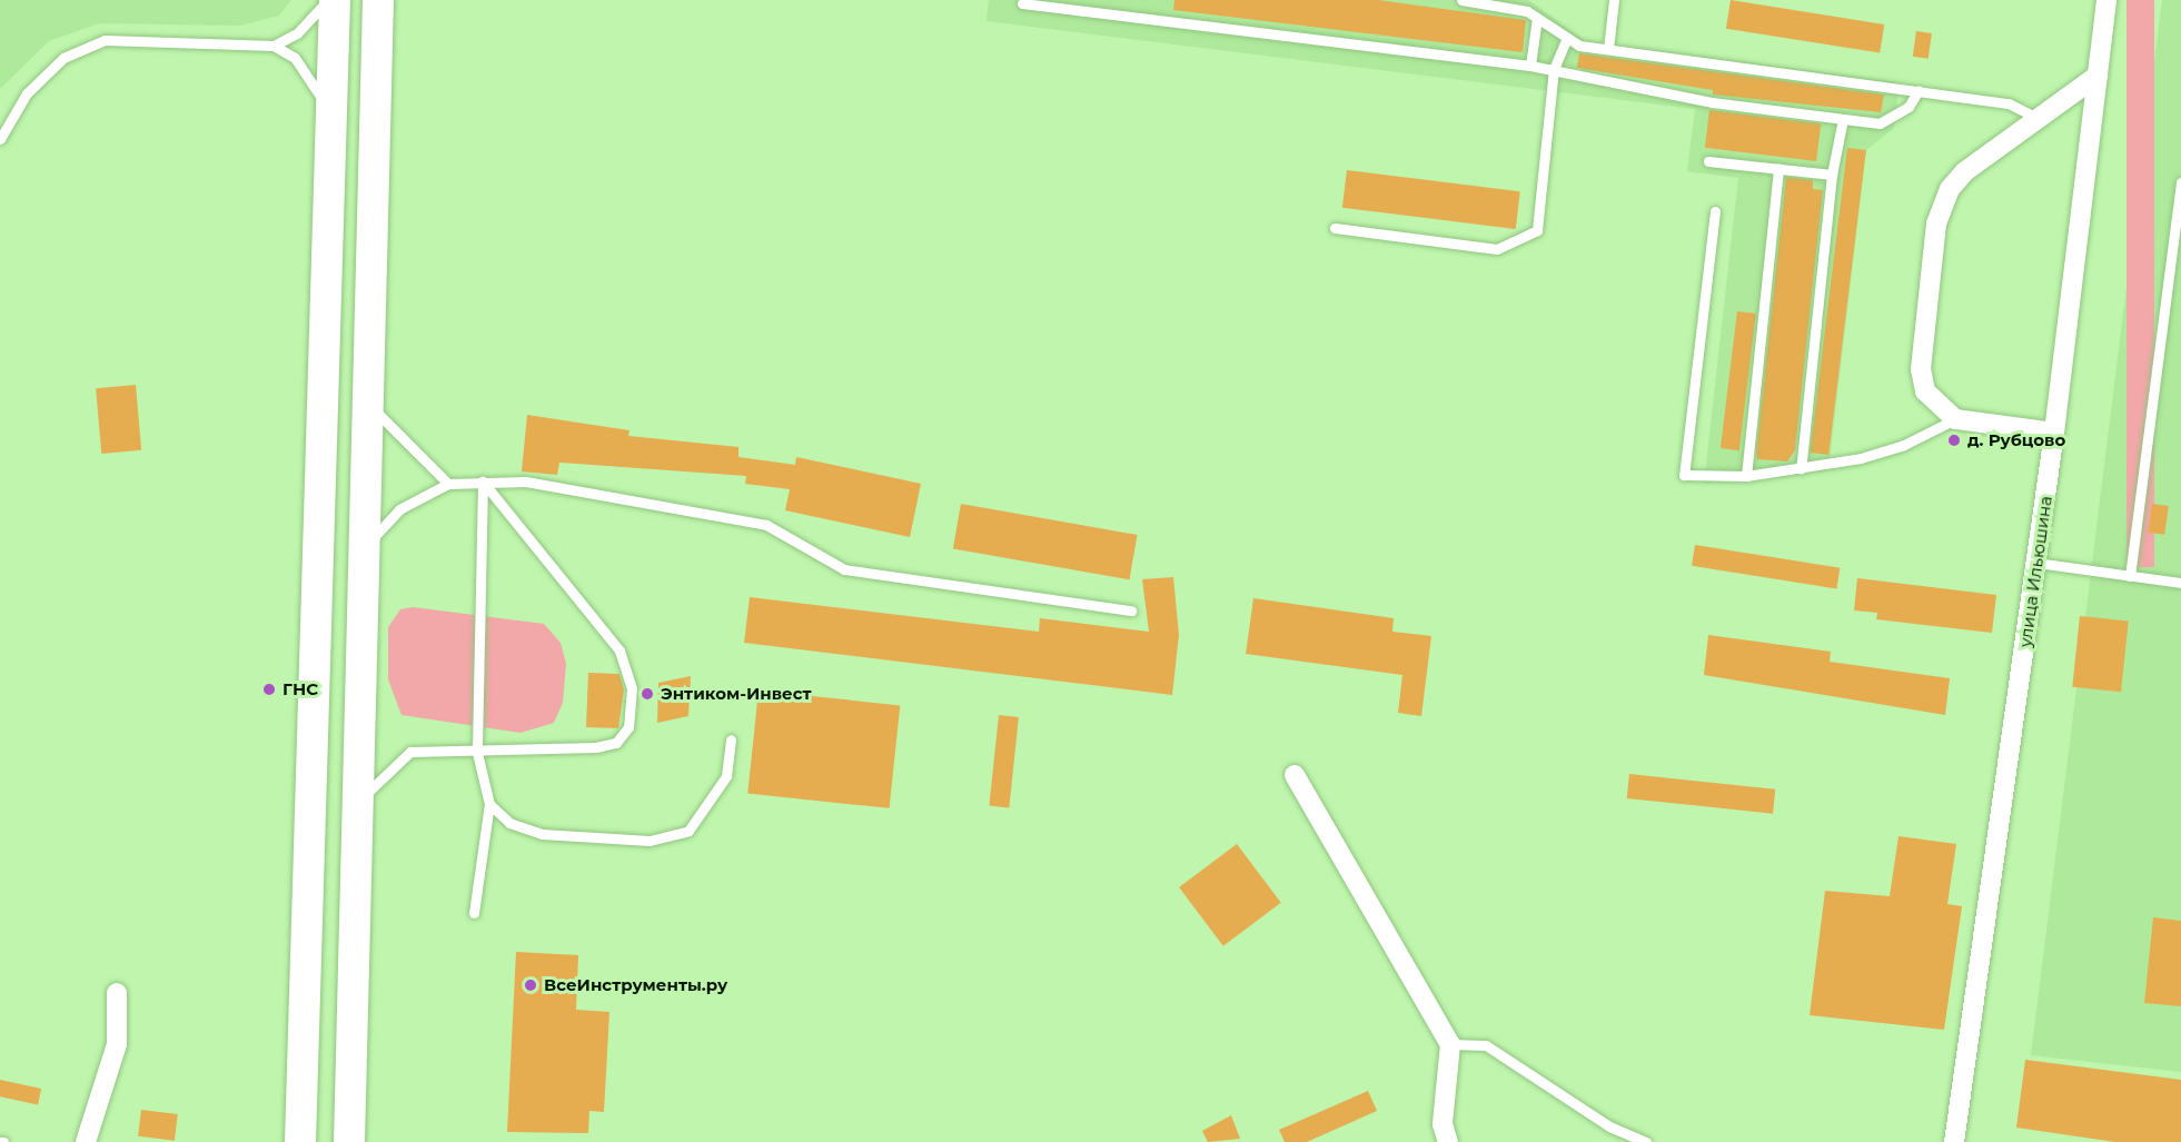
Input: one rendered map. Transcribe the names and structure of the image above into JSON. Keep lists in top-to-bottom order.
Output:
{
  "streets": {
    "street": ["улица Ильюшина"]
  },
  "places": [
    "д. Рубцово",
    "ГНС",
    "Энтиком-Инвест",
    "ВсеИнструменты.ру"
  ]
}
